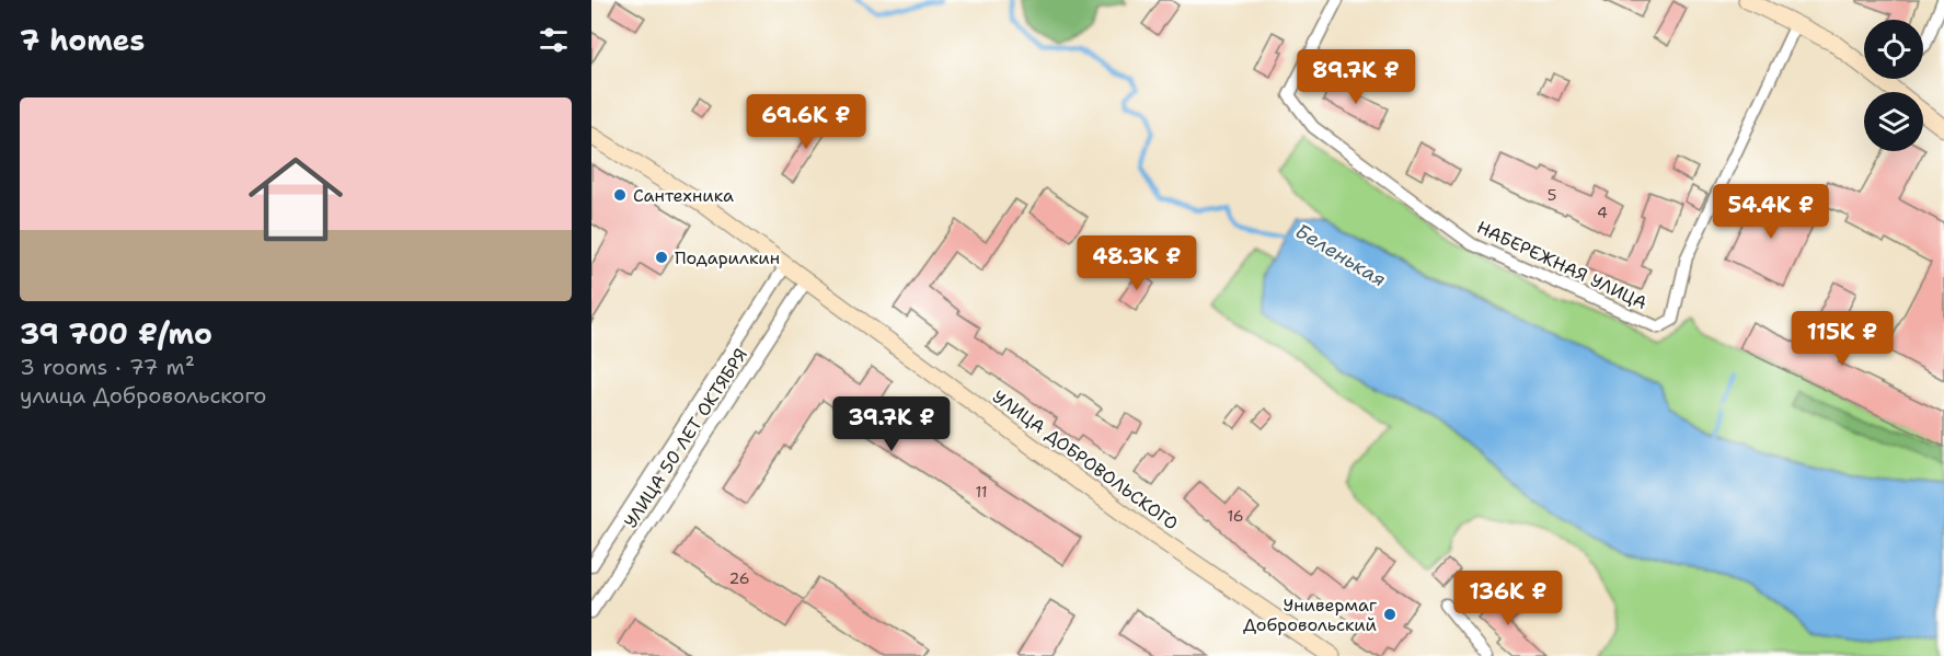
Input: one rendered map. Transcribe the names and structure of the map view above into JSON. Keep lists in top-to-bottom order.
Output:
{
  "streets": {
    "street": ["НАБЕРЕЖНАЯ УЛИЦА", "УЛИЦА 50 ЛЕТ ОКТЯБРЯ", "УЛИЦА ДОБРОВОЛЬСКОГО"]
  },
  "crossings": [
    ["УЛИЦА 50 ЛЕТ ОКТЯБРЯ", "УЛИЦА ДОБРОВОЛЬСКОГО"]
  ],
  "water": ["Беленькая"],
  "places": ["Сантехника", "Подарилкин", "Универмаг Добровольский"],
  "house_numbers": [
    "5",
    "4",
    "11",
    "16",
    "26"
  ],
  "page": {
    "heading": "7 homes",
    "price": [
      "89.7K ₽",
      "69.6K ₽",
      "54.4K ₽",
      "48.3K ₽",
      "115K ₽",
      "39.7K ₽",
      "136K ₽"
    ],
    "list": [
      {
        "name": "39 700 ₽/mo",
        "note": "3 rooms · 77 m² · улица Добровольского"
      }
    ]
  }
}
